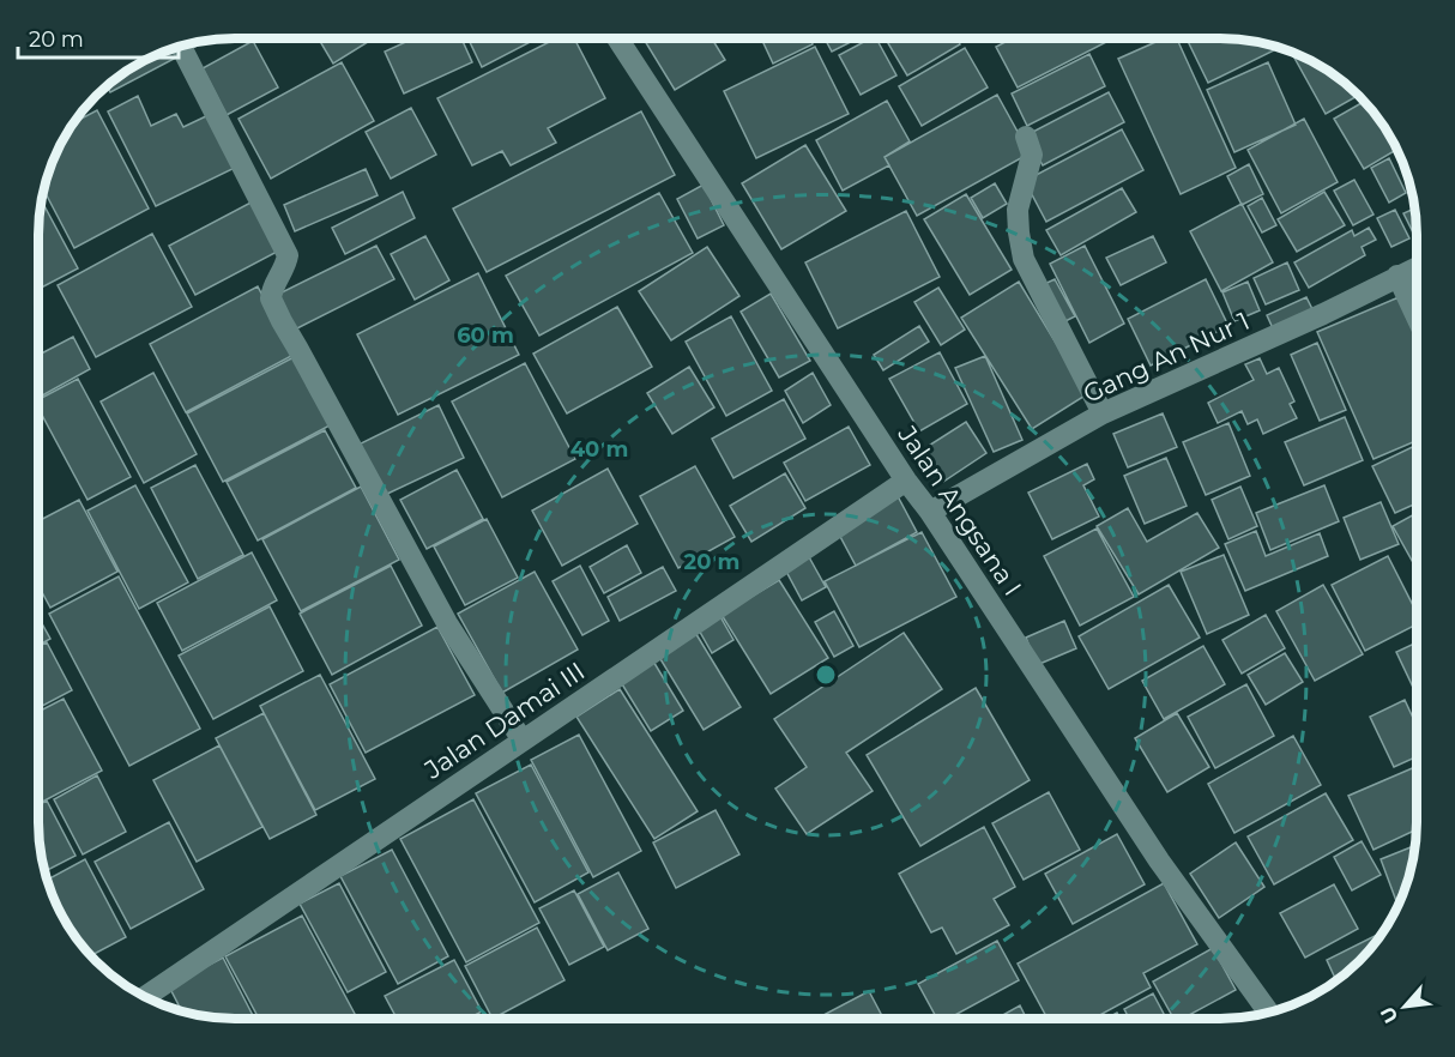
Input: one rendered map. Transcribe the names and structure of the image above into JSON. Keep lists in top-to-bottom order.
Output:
{
  "streets": {
    "street": ["Gang An Nur 1", "Jalan Angsana I", "Jalan Damai III"]
  },
  "crossings": [
    ["Gang An Nur 1", "Jalan Angsana I"],
    ["Jalan Angsana I", "Jalan Damai III"]
  ],
  "scale_bar": "20 m",
  "north": "bottom left",
  "rings": ["60 m", "40 m", "20 m"]
}
